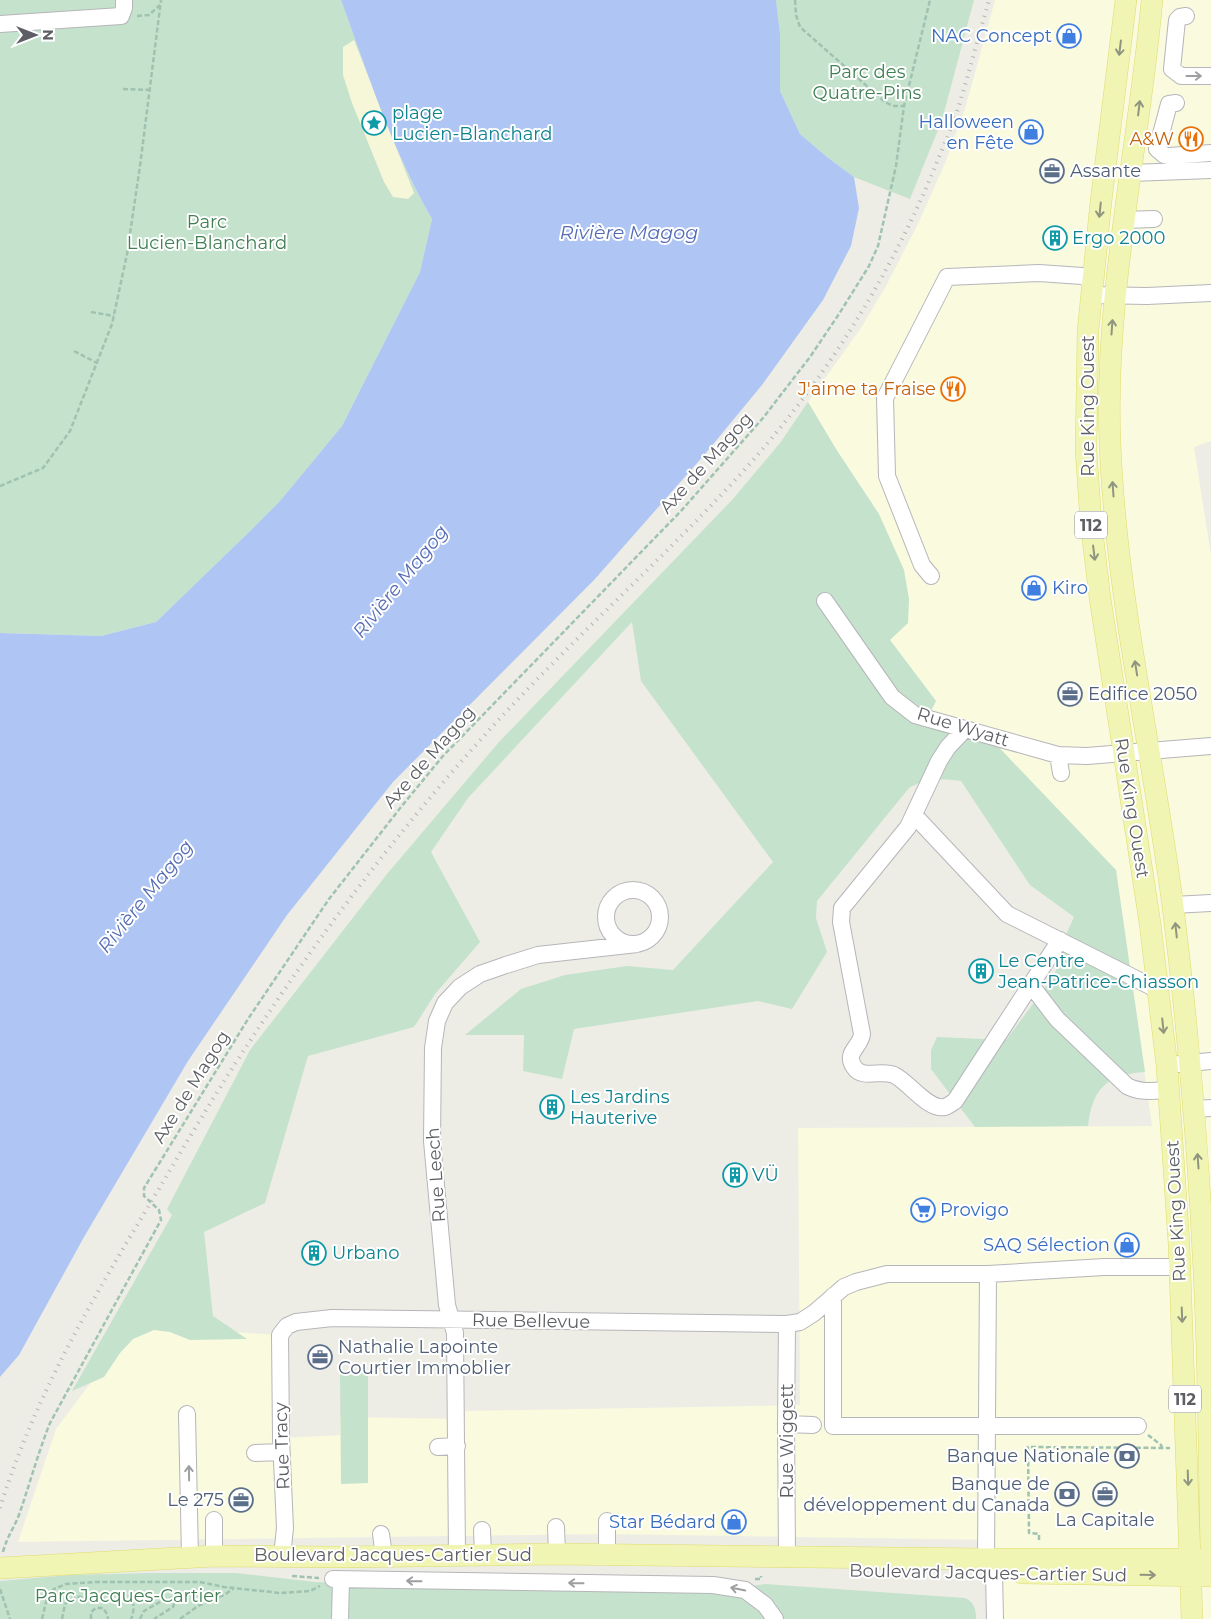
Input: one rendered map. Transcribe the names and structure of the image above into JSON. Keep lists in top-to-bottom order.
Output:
{
  "streets": {
    "main road": ["Rue King Ouest", "112", "Boulevard Jacques-Cartier Sud"],
    "street": [
      "Rue Wyatt",
      "Rue Leech",
      "Rue Bellevue",
      "Rue Wiggett",
      "Rue Tracy"
    ],
    "path": ["Axe de Magog"]
  },
  "crossings": [
    ["Rue King Ouest", "Rue Wyatt"],
    ["Rue King Ouest", "Boulevard Jacques-Cartier Sud"],
    ["Axe de Magog", "Boulevard Jacques-Cartier Sud"],
    ["Rue Leech", "Rue Bellevue"],
    ["Rue Leech", "Boulevard Jacques-Cartier Sud"],
    ["Rue Bellevue", "Rue Wiggett"],
    ["Rue Bellevue", "Rue Tracy"],
    ["Rue Wiggett", "Boulevard Jacques-Cartier Sud"],
    ["Rue Tracy", "Boulevard Jacques-Cartier Sud"]
  ],
  "water": ["Rivière Magog"],
  "parks": ["Parc des Quatre-Pins", "Parc Lucien-Blanchard", "Parc Jacques-Cartier"],
  "places": {
    "shop": [
      "NAC Concept",
      "Halloween en Fête",
      "Kiro",
      "SAQ Sélection",
      "Star Bédard"
    ],
    "place": ["plage Lucien-Blanchard"],
    "restaurant": ["A&W", "J'aime ta Fraise"],
    "office": [
      "Assante",
      "Edifice 2050",
      "Nathalie Lapointe Courtier Immoblier",
      "La Capitale",
      "Le 275"
    ],
    "building": [
      "Ergo 2000",
      "Le Centre Jean-Patrice-Chiasson",
      "Les Jardins Hauterive",
      "VÜ",
      "Urbano"
    ],
    "supermarket": ["Provigo"],
    "bank": ["Banque Nationale", "Banque de développement du Canada"]
  },
  "north": "right"
}
